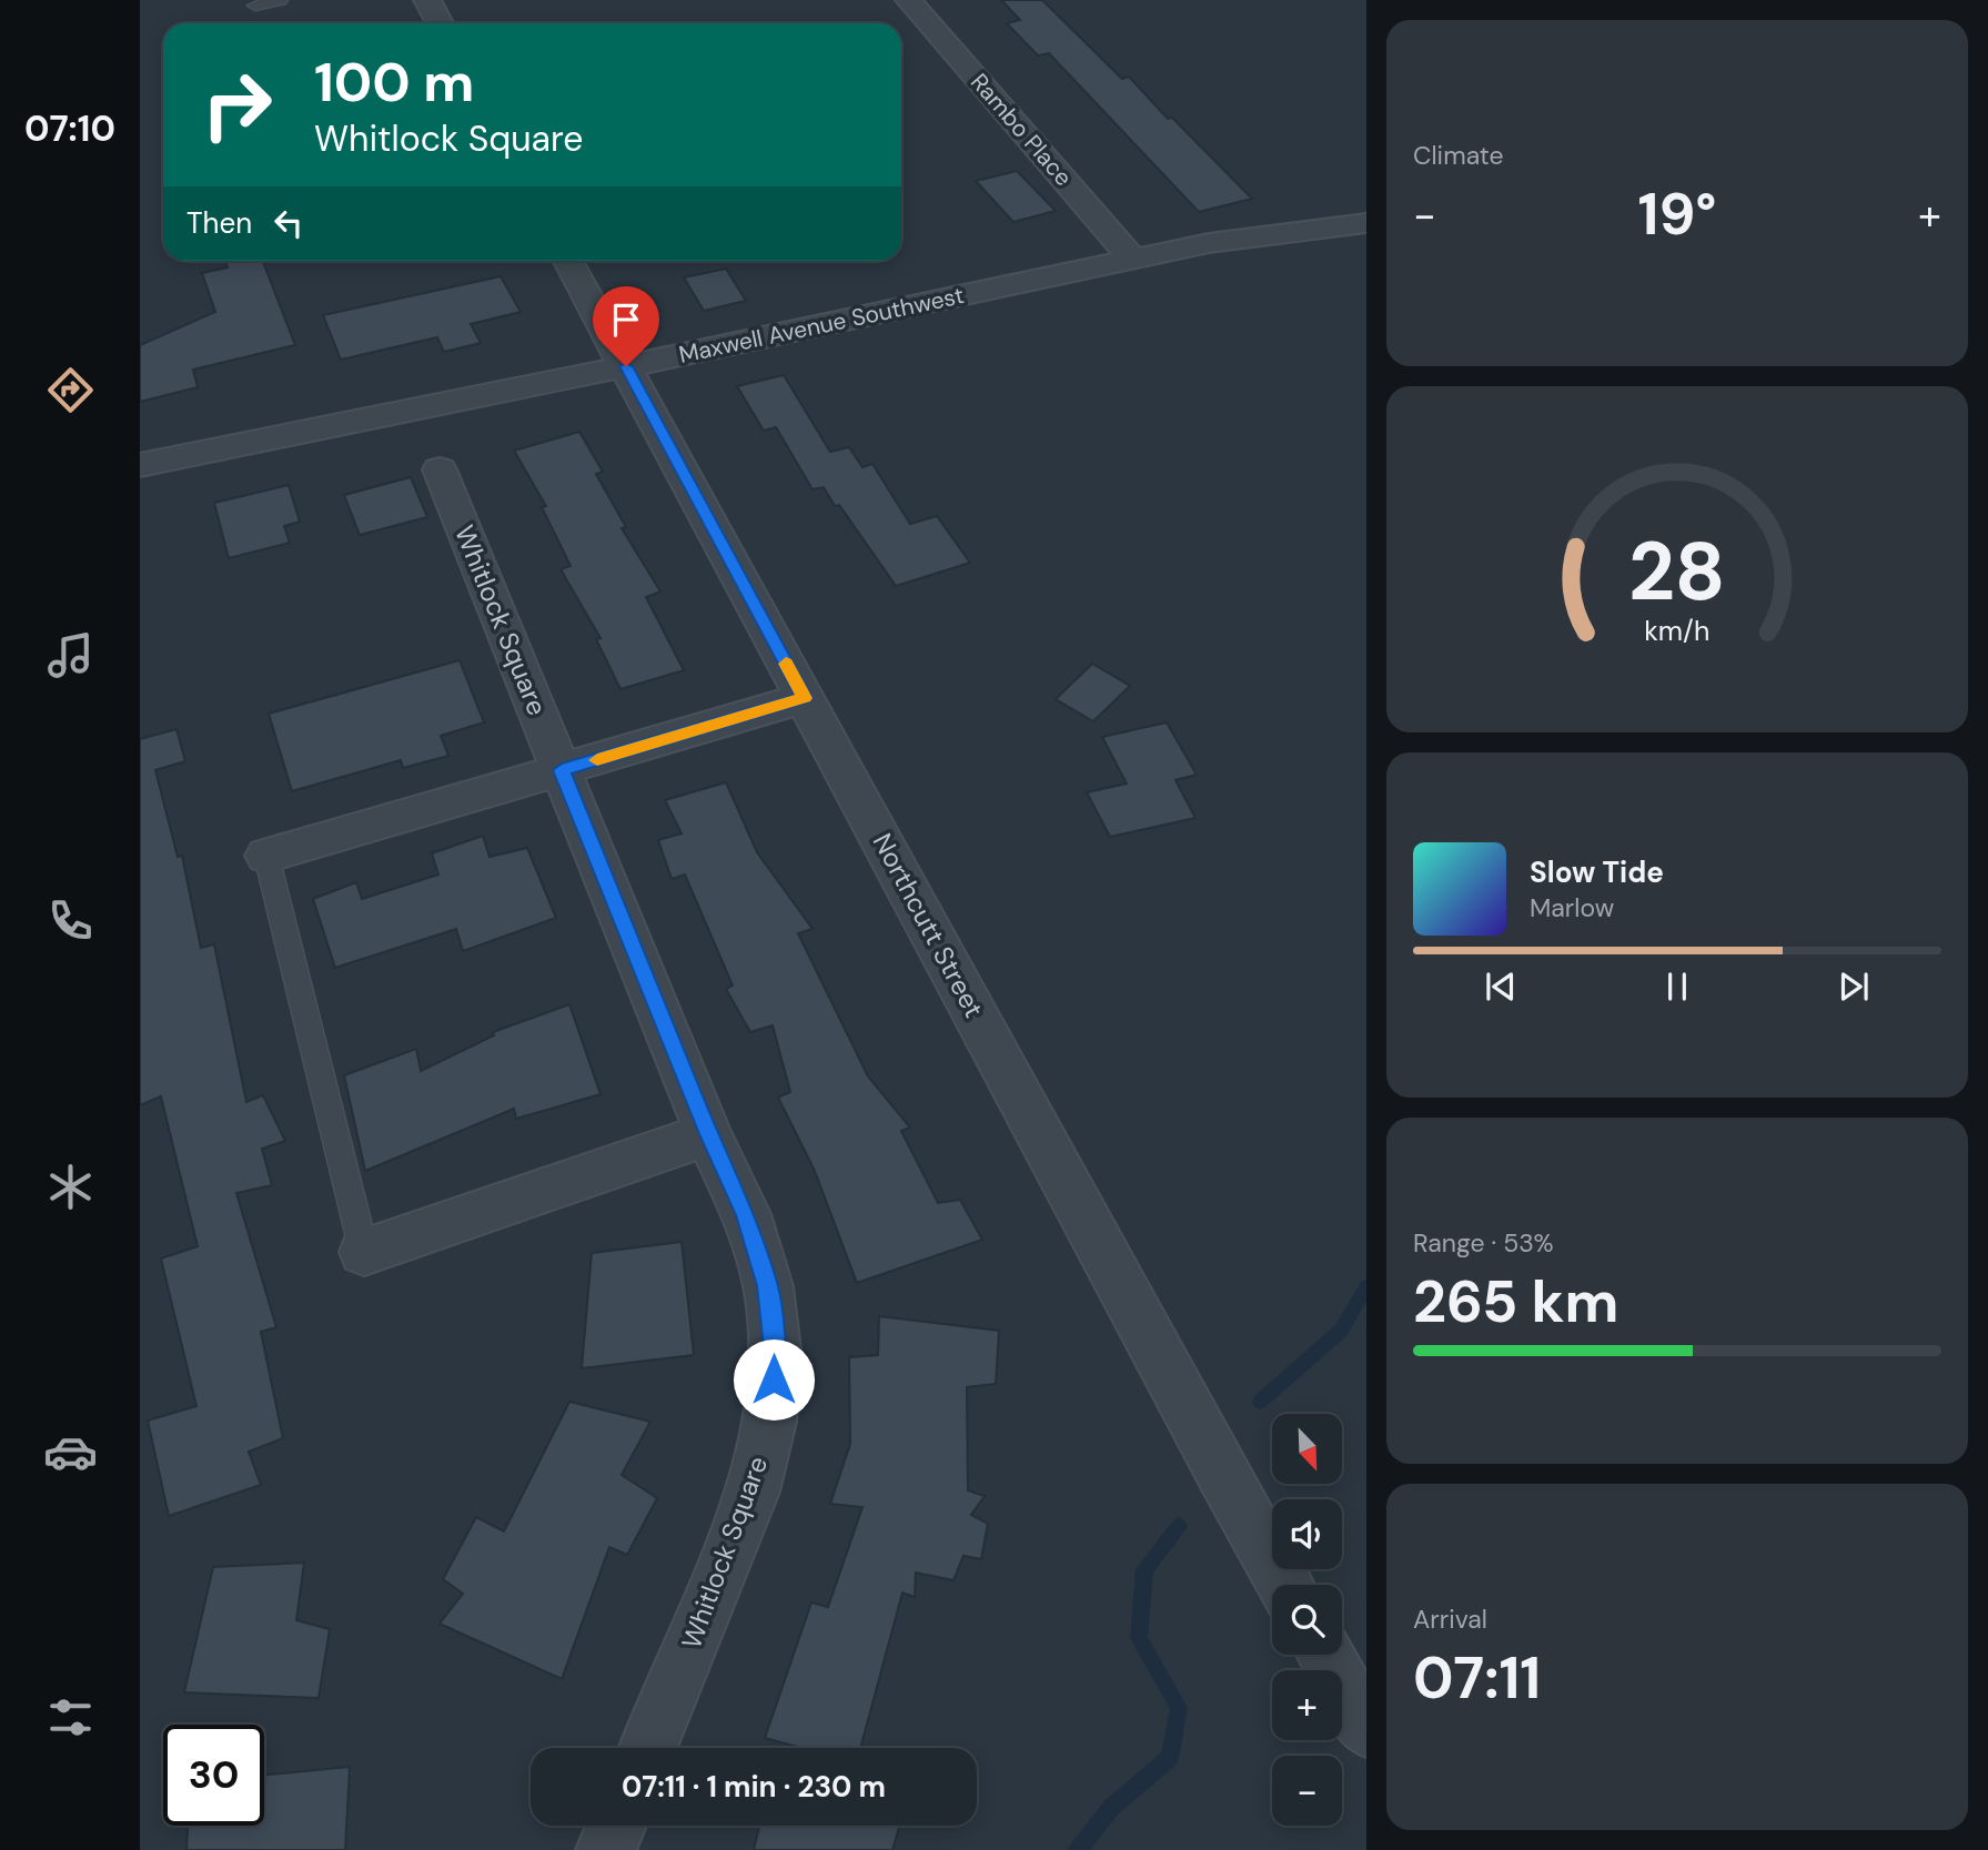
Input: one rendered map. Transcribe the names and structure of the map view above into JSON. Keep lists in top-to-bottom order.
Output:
{
  "streets": {
    "street": [
      "Rambo Place",
      "Maxwell Avenue Southwest",
      "Whitlock Square",
      "Northcutt Street"
    ]
  },
  "crossings": [
    ["Rambo Place", "Maxwell Avenue Southwest"],
    ["Maxwell Avenue Southwest", "Northcutt Street"]
  ],
  "north": "bottom right",
  "page": {
    "tabs": "07:10",
    "tile": [
      "Climate",
      ["Range · 53%", "265 km"],
      ["Arrival", "07:11"]
    ],
    "turn": ["100 m", "Whitlock Square"],
    "heat": ["−", "19°", "+"],
    "then": "Then",
    "song": ["Slow Tide", "Marlow"],
    "map_buttons": ["+", "−"],
    "limit": "30",
    "trip": "07:11 · 1 min · 230 m",
    "gauge": ["28", "km/h"]
  }
}
